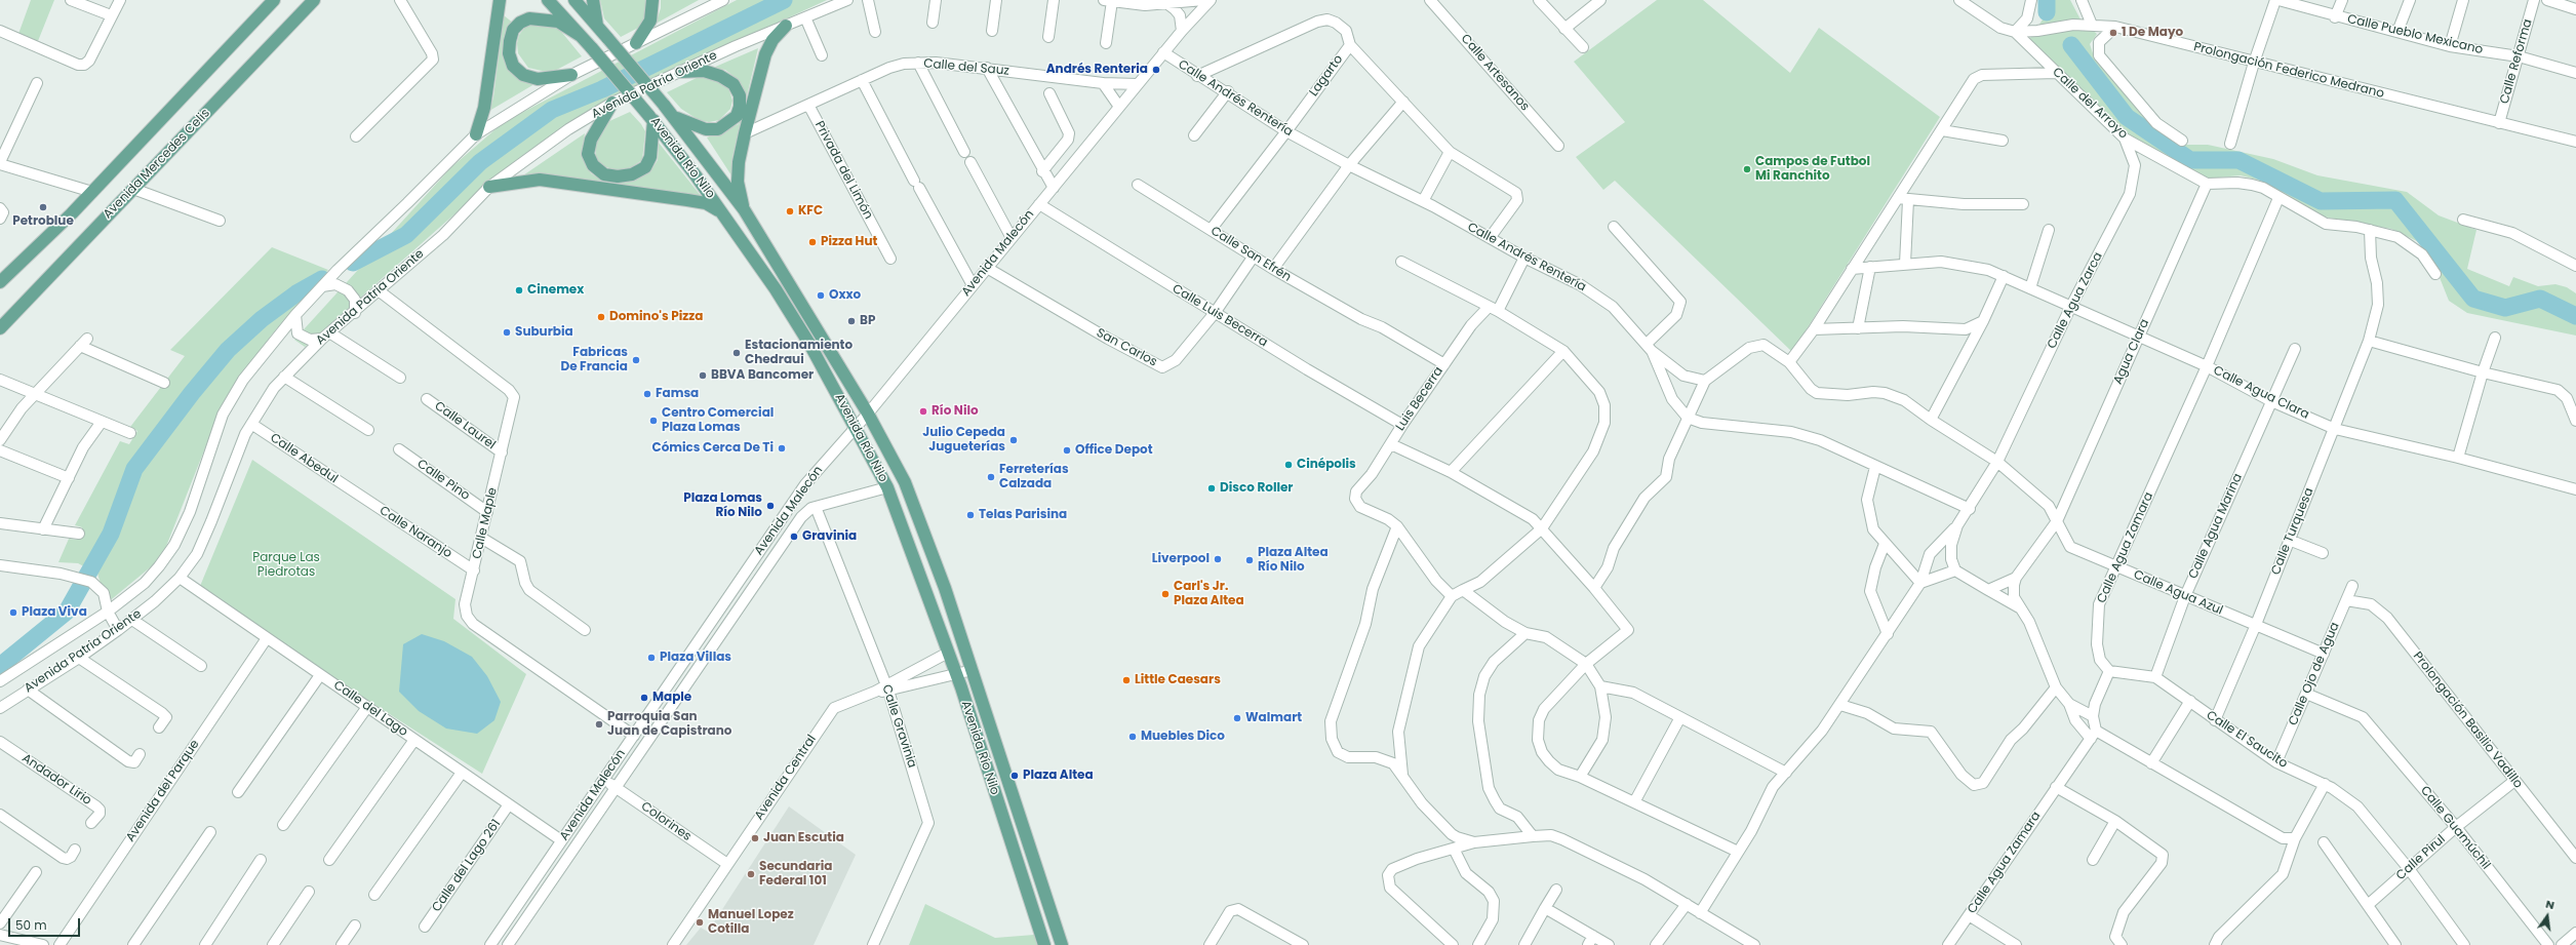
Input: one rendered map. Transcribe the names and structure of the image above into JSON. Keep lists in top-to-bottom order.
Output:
{
  "streets": {
    "main road": ["Avenida Río Nilo", "Avenida Mercedes Celis"],
    "street": [
      "Calle Pueblo Mexicano",
      "Calle Reforma",
      "Calle del Sauz",
      "Prolongación Federico Medrano",
      "Calle Artesanos",
      "Lagarto",
      "Avenida Patria Oriente",
      "Calle Andrés Rentería",
      "Calle del Arroyo",
      "Privada del Limón",
      "Avenida Malecón",
      "Calle San Efrén",
      "Calle Agua Zarca",
      "Calle Luis Becerra",
      "San Carlos",
      "Agua Clara",
      "Calle Agua Clara",
      "Luis Becerra",
      "Calle Laurel",
      "Calle Abedul",
      "Calle Pino",
      "Calle Maple",
      "Calle Agua Marina",
      "Calle Turquesa",
      "Calle Naranjo",
      "Calle Agua Zamara",
      "Calle Agua Azul",
      "Calle Ojo de Agua",
      "Calle del Lago",
      "Prolongación Basilio Vadillo",
      "Calle Gravinia",
      "Calle El Saucito",
      "Avenida Central",
      "Andador Lirio",
      "Avenida del Parque",
      "Colorines",
      "Calle Guamúchil",
      "Calle Pirul",
      "Calle del Lago 261"
    ]
  },
  "crossings": [
    ["Calle Pueblo Mexicano", "Calle Reforma"],
    ["Calle Reforma", "Prolongación Federico Medrano"],
    ["Calle del Sauz", "Privada del Limón"],
    ["Calle del Sauz", "Avenida Malecón"],
    ["Prolongación Federico Medrano", "Calle del Arroyo"],
    ["Lagarto", "Calle Andrés Rentería"],
    ["Lagarto", "Calle San Efrén"],
    ["Avenida Patria Oriente", "Calle Abedul"],
    ["Avenida Patria Oriente", "Calle Maple"],
    ["Avenida Patria Oriente", "Calle del Lago"],
    ["Calle Andrés Rentería", "Avenida Malecón"],
    ["Calle del Arroyo", "Calle Agua Zarca"],
    ["Calle del Arroyo", "Agua Clara"],
    ["Avenida Río Nilo", "Avenida Malecón"],
    ["Avenida Río Nilo", "Avenida Central"],
    ["Avenida Malecón", "Calle Luis Becerra"],
    ["Avenida Malecón", "San Carlos"],
    ["Avenida Malecón", "Calle Maple"],
    ["Avenida Malecón", "Calle del Lago"],
    ["Avenida Malecón", "Calle Gravinia"],
    ["Avenida Malecón", "Colorines"],
    ["Calle San Efrén", "San Carlos"],
    ["Calle San Efrén", "Luis Becerra"],
    ["Calle Agua Zarca", "Calle Agua Clara"],
    ["Calle Agua Zarca", "Calle Agua Azul"],
    ["Calle Luis Becerra", "San Carlos"],
    ["Calle Luis Becerra", "Luis Becerra"],
    ["Agua Clara", "Calle Agua Clara"],
    ["Agua Clara", "Calle Agua Azul"],
    ["Calle Agua Clara", "Calle Agua Marina"],
    ["Calle Agua Clara", "Calle Turquesa"],
    ["Calle Agua Clara", "Calle Agua Zamara"],
    ["Calle Laurel", "Calle Maple"],
    ["Calle Abedul", "Calle Naranjo"],
    ["Calle Pino", "Calle Maple"],
    ["Calle Maple", "Calle Naranjo"],
    ["Calle Agua Marina", "Calle Agua Azul"],
    ["Calle Agua Marina", "Calle El Saucito"],
    ["Calle Turquesa", "Calle Agua Azul"],
    ["Calle Turquesa", "Calle El Saucito"],
    ["Calle Agua Zamara", "Calle Agua Azul"],
    ["Calle Agua Zamara", "Calle El Saucito"],
    ["Calle Agua Azul", "Calle Ojo de Agua"],
    ["Calle Ojo de Agua", "Prolongación Basilio Vadillo"],
    ["Calle Ojo de Agua", "Calle El Saucito"],
    ["Calle Ojo de Agua", "Calle Guamúchil"],
    ["Calle del Lago", "Avenida del Parque"],
    ["Calle del Lago", "Calle del Lago 261"],
    ["Prolongación Basilio Vadillo", "Calle Pirul"],
    ["Calle Gravinia", "Avenida Central"],
    ["Calle El Saucito", "Calle Pirul"],
    ["Avenida Central", "Colorines"],
    ["Calle Guamúchil", "Calle Pirul"]
  ],
  "parks": ["Parque Las Piedrotas"],
  "places": [
    "1 De Mayo",
    "Andrés Renteria",
    "Campos de Futbol Mi Ranchito",
    "Petroblue",
    "KFC",
    "Pizza Hut",
    "Cinemex",
    "Oxxo",
    "Domino's Pizza",
    "BP",
    "Suburbia",
    "Estacionamiento Chedraui",
    "Fabricas De Francia",
    "BBVA Bancomer",
    "Famsa",
    "Río Nilo",
    "Centro Comercial Plaza Lomas",
    "Julio Cepeda Jugueterías",
    "Cómics Cerca De Ti",
    "Office Depot",
    "Cinépolis",
    "Ferreterías Calzada",
    "Disco Roller",
    "Plaza Lomas Río Nilo",
    "Telas Parisina",
    "Gravinia",
    "Liverpool",
    "Plaza Altea Río Nilo",
    "Carl's Jr. Plaza Altea",
    "Plaza Viva",
    "Plaza Villas",
    "Little Caesars",
    "Maple",
    "Walmart",
    "Parroquia San Juan de Capistrano",
    "Muebles Dico",
    "Plaza Altea",
    "Juan Escutia",
    "Secundaria Federal 101",
    "Manuel Lopez Cotilla"
  ],
  "scale_bar": "50 m",
  "north": "top"
}
